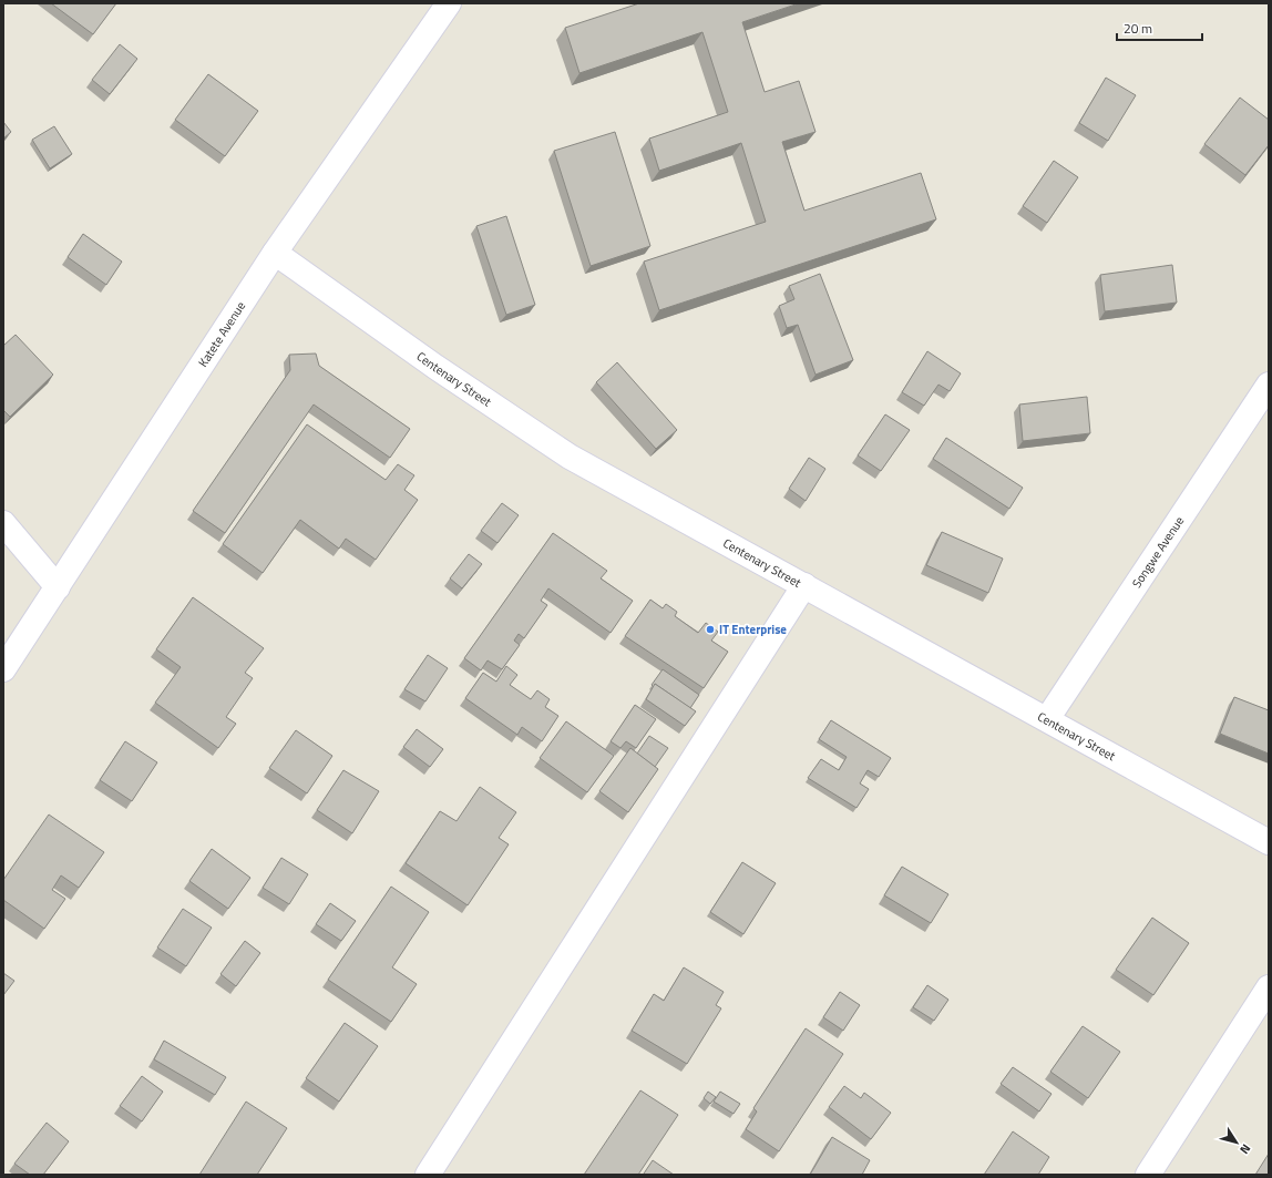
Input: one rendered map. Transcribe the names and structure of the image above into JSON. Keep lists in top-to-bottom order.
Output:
{
  "streets": {
    "street": ["Katete Avenue", "Centenary Street", "Songwe Avenue"]
  },
  "crossings": [
    ["Katete Avenue", "Centenary Street"],
    ["Centenary Street", "Songwe Avenue"]
  ],
  "places": ["IT Enterprise"],
  "scale_bar": "20 m",
  "north": "bottom right"
}
